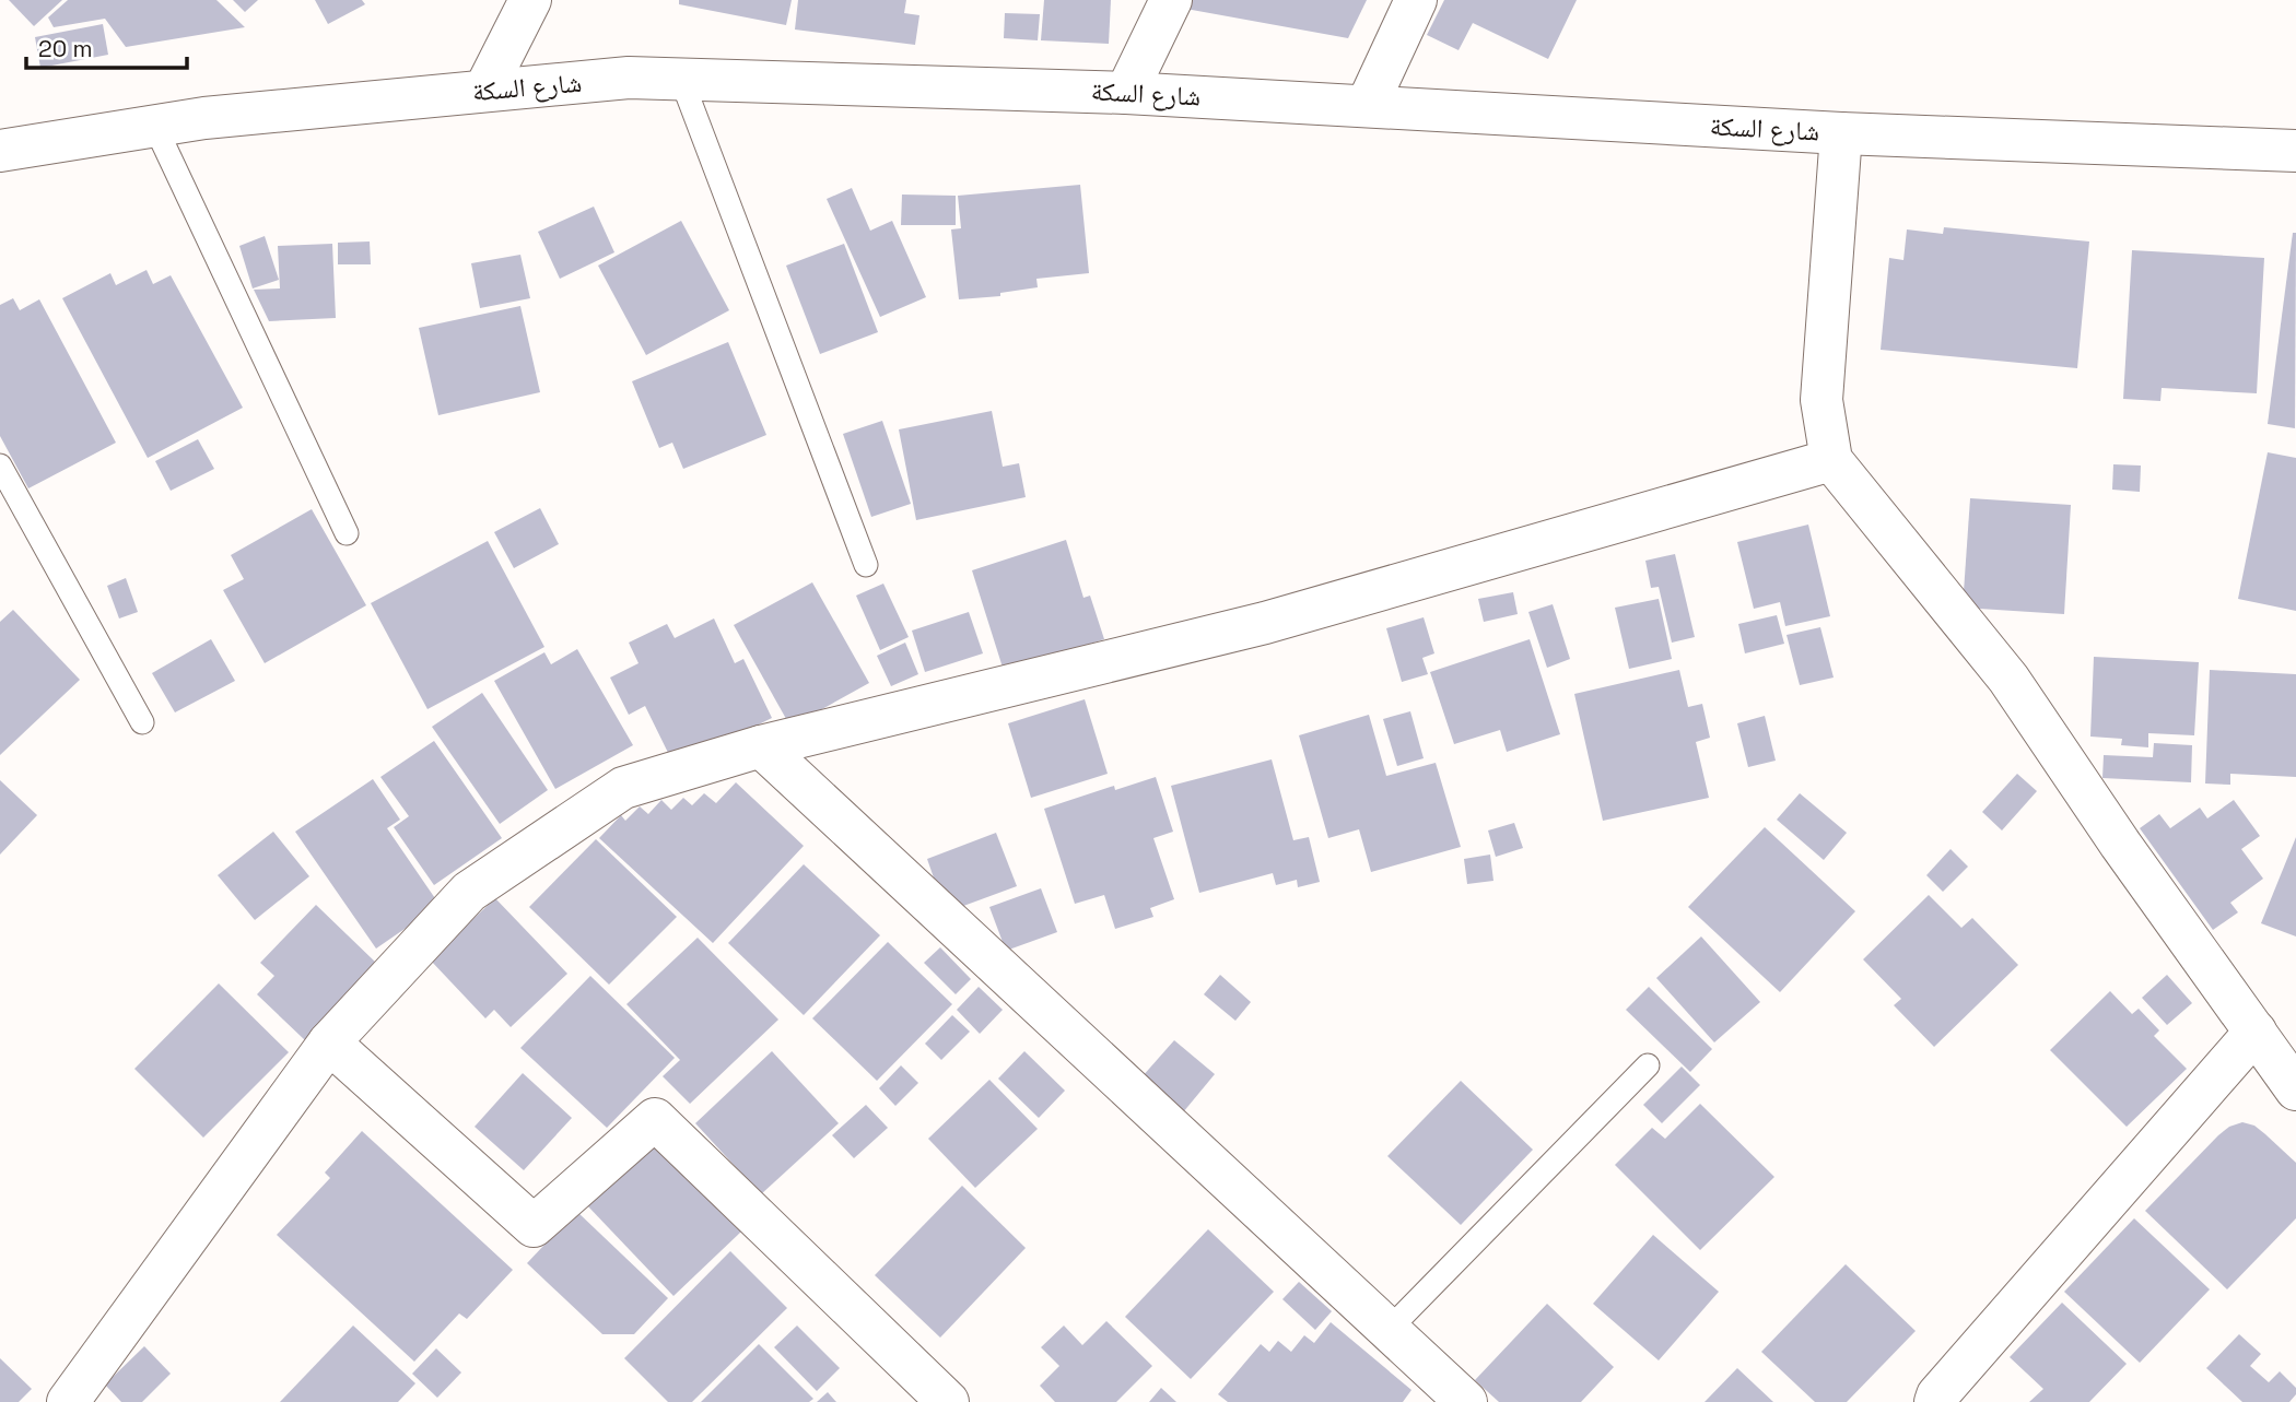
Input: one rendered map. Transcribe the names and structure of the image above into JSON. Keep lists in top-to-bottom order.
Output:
{
  "streets": {
    "street": ["شارع السكة"]
  },
  "scale_bar": "20 m"
}
